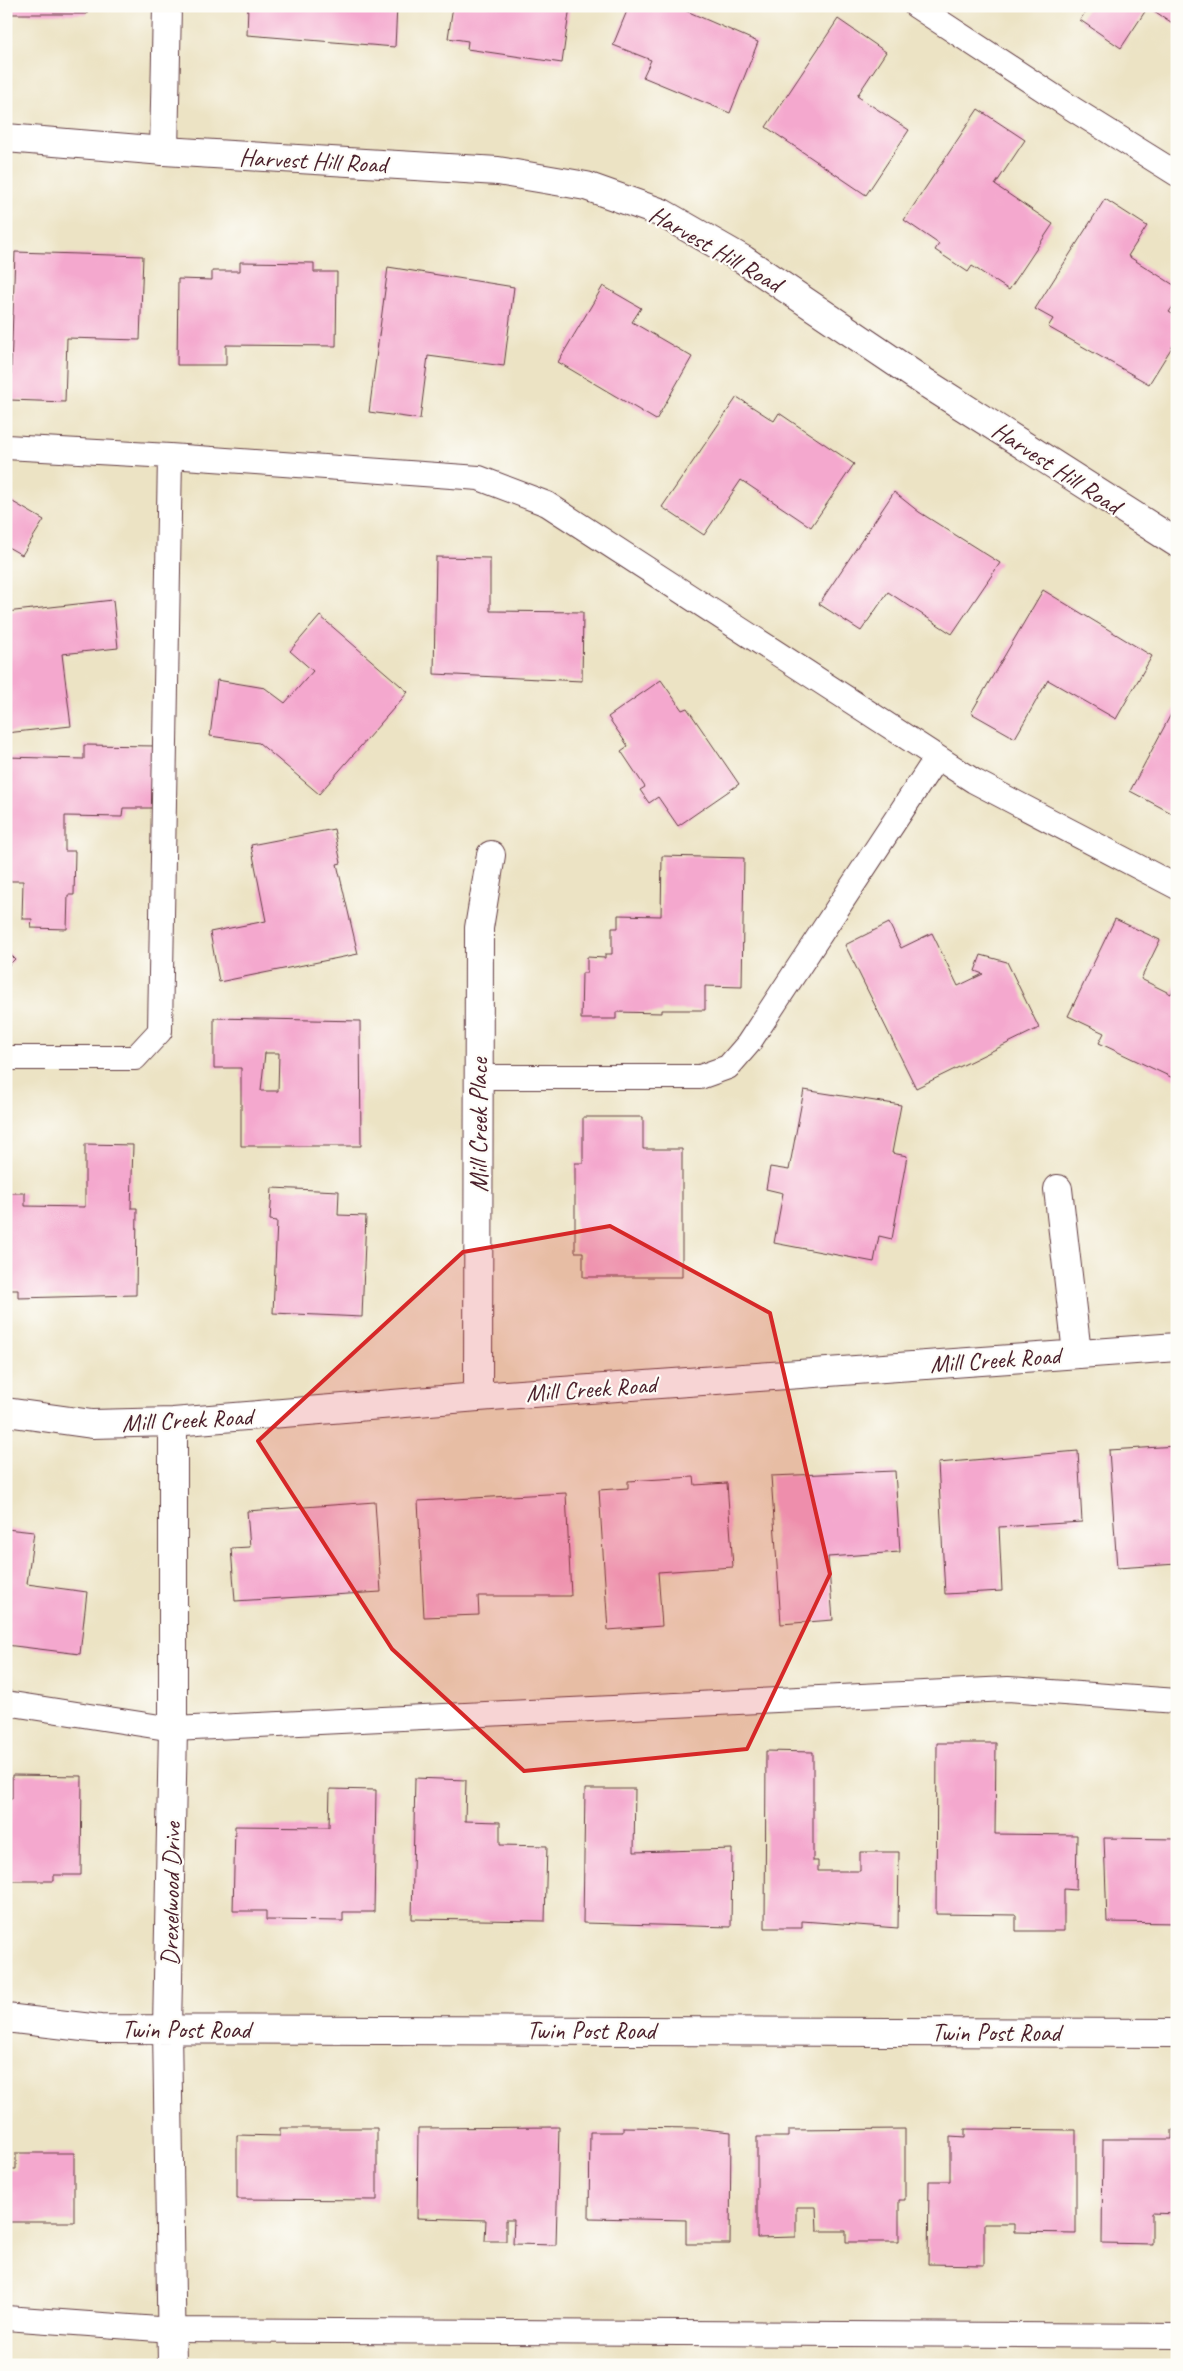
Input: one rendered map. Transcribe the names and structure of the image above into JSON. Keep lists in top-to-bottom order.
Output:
{
  "streets": {
    "street": [
      "Harvest Hill Road",
      "Mill Creek Place",
      "Mill Creek Road",
      "Drexelwood Drive",
      "Twin Post Road"
    ]
  },
  "crossings": [
    ["Mill Creek Place", "Mill Creek Road"],
    ["Mill Creek Road", "Drexelwood Drive"],
    ["Drexelwood Drive", "Twin Post Road"]
  ]
}
